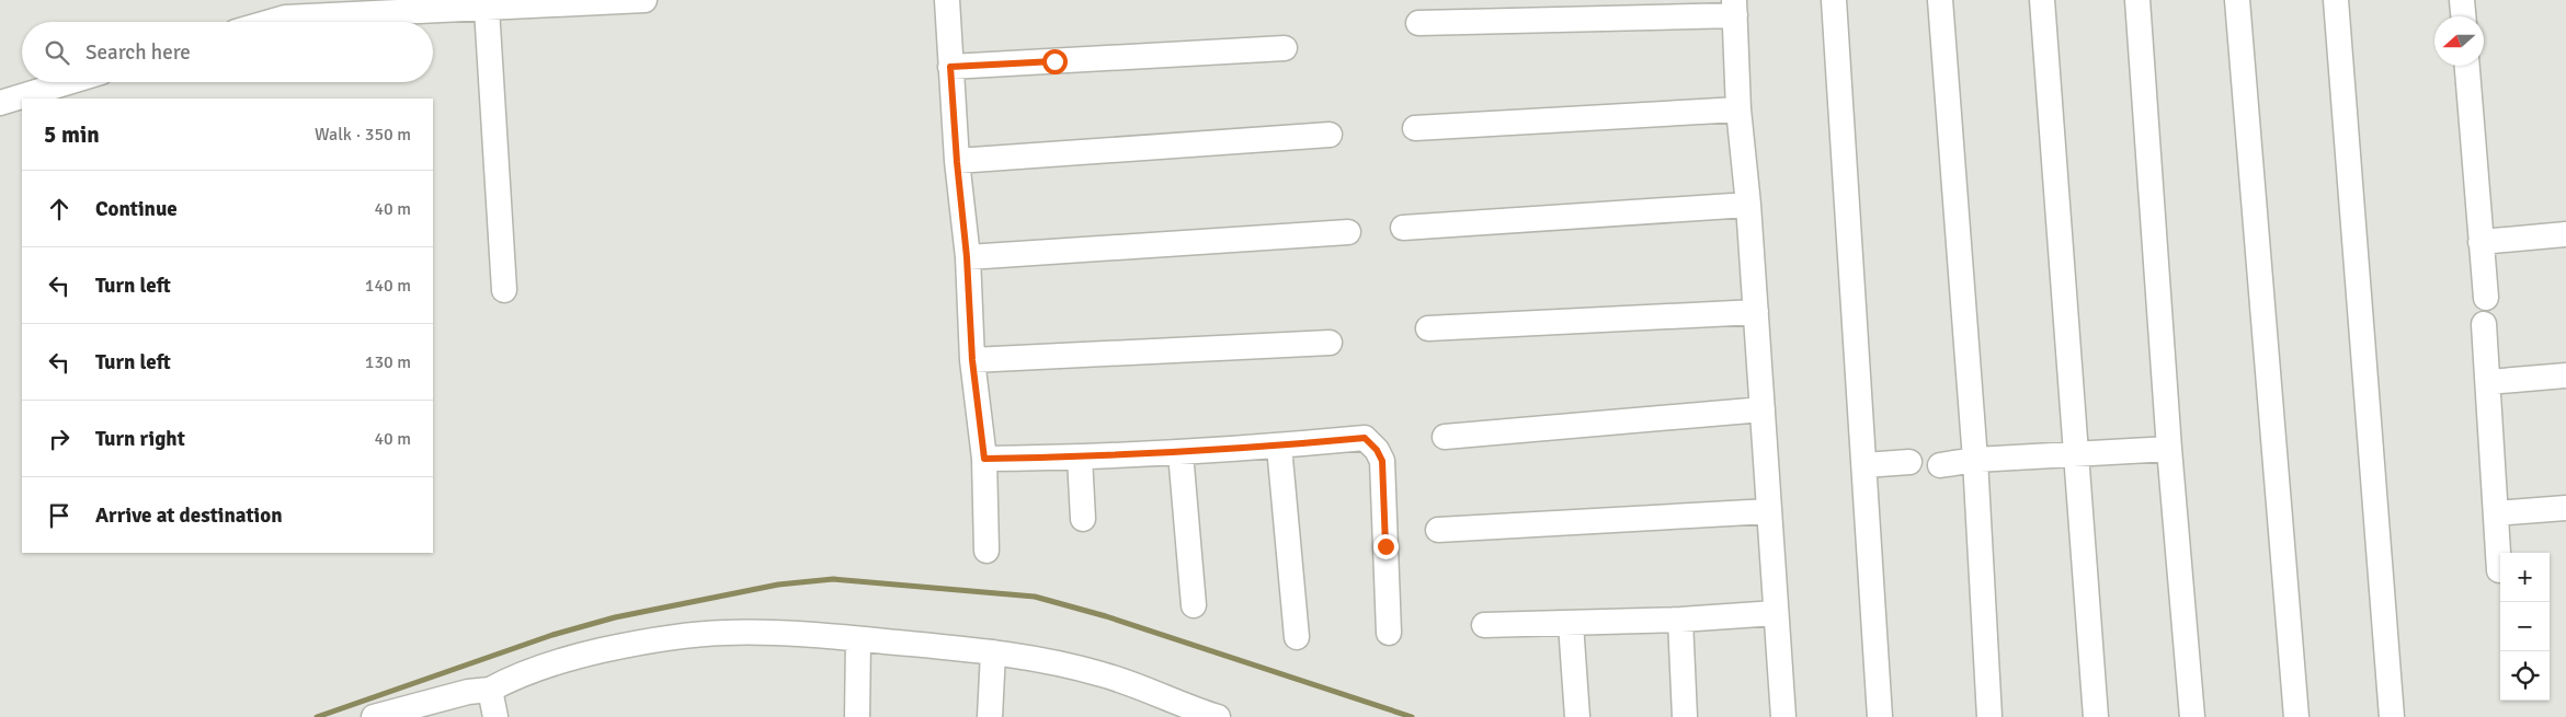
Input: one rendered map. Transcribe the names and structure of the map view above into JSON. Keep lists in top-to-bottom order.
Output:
{
  "north": "left",
  "page": {
    "search": "Search here",
    "heading": ["5 min", "Walk · 350 m"],
    "list": [
      ["Continue", "40 m"],
      ["Turn left", "140 m"],
      ["Turn left", "130 m"],
      ["Turn right", "40 m"],
      "Arrive at destination"
    ],
    "map_buttons": ["+", "−"]
  }
}
